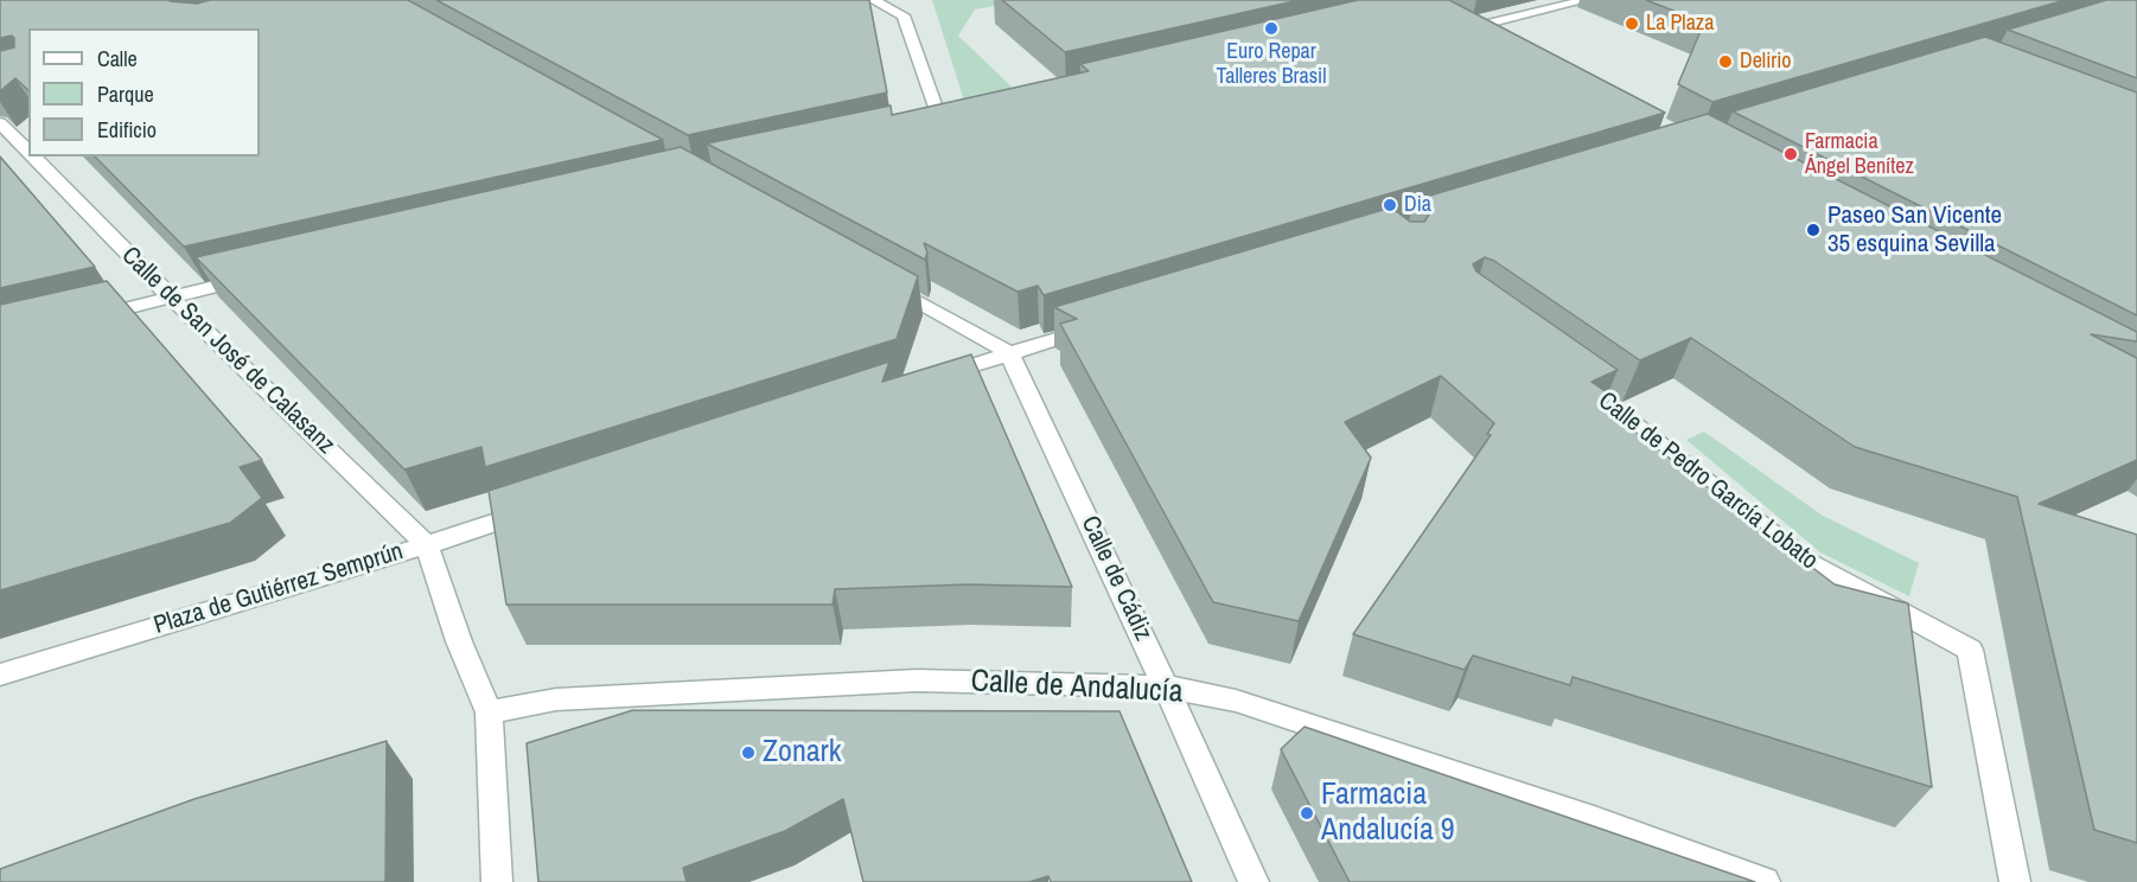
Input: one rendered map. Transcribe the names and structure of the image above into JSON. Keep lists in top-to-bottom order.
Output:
{
  "streets": {
    "street": [
      "Calle de San José de Calasanz",
      "Calle de Pedro García Lobato",
      "Calle de Cádiz",
      "Plaza de Gutiérrez Semprún",
      "Calle de Andalucía"
    ]
  },
  "crossings": [
    ["Calle de San José de Calasanz", "Plaza de Gutiérrez Semprún"],
    ["Calle de Cádiz", "Calle de Andalucía"],
    ["Plaza de Gutiérrez Semprún", "Calle de Andalucía"]
  ],
  "places": [
    "La Plaza",
    "Euro Repar Talleres Brasil",
    "Delirio",
    "Farmacia Ángel Benítez",
    "Dia",
    "Paseo San Vicente 35 esquina Sevilla",
    "Zonark",
    "Farmacia Andalucía 9"
  ],
  "legend": ["Calle", "Parque", "Edificio"]
}
